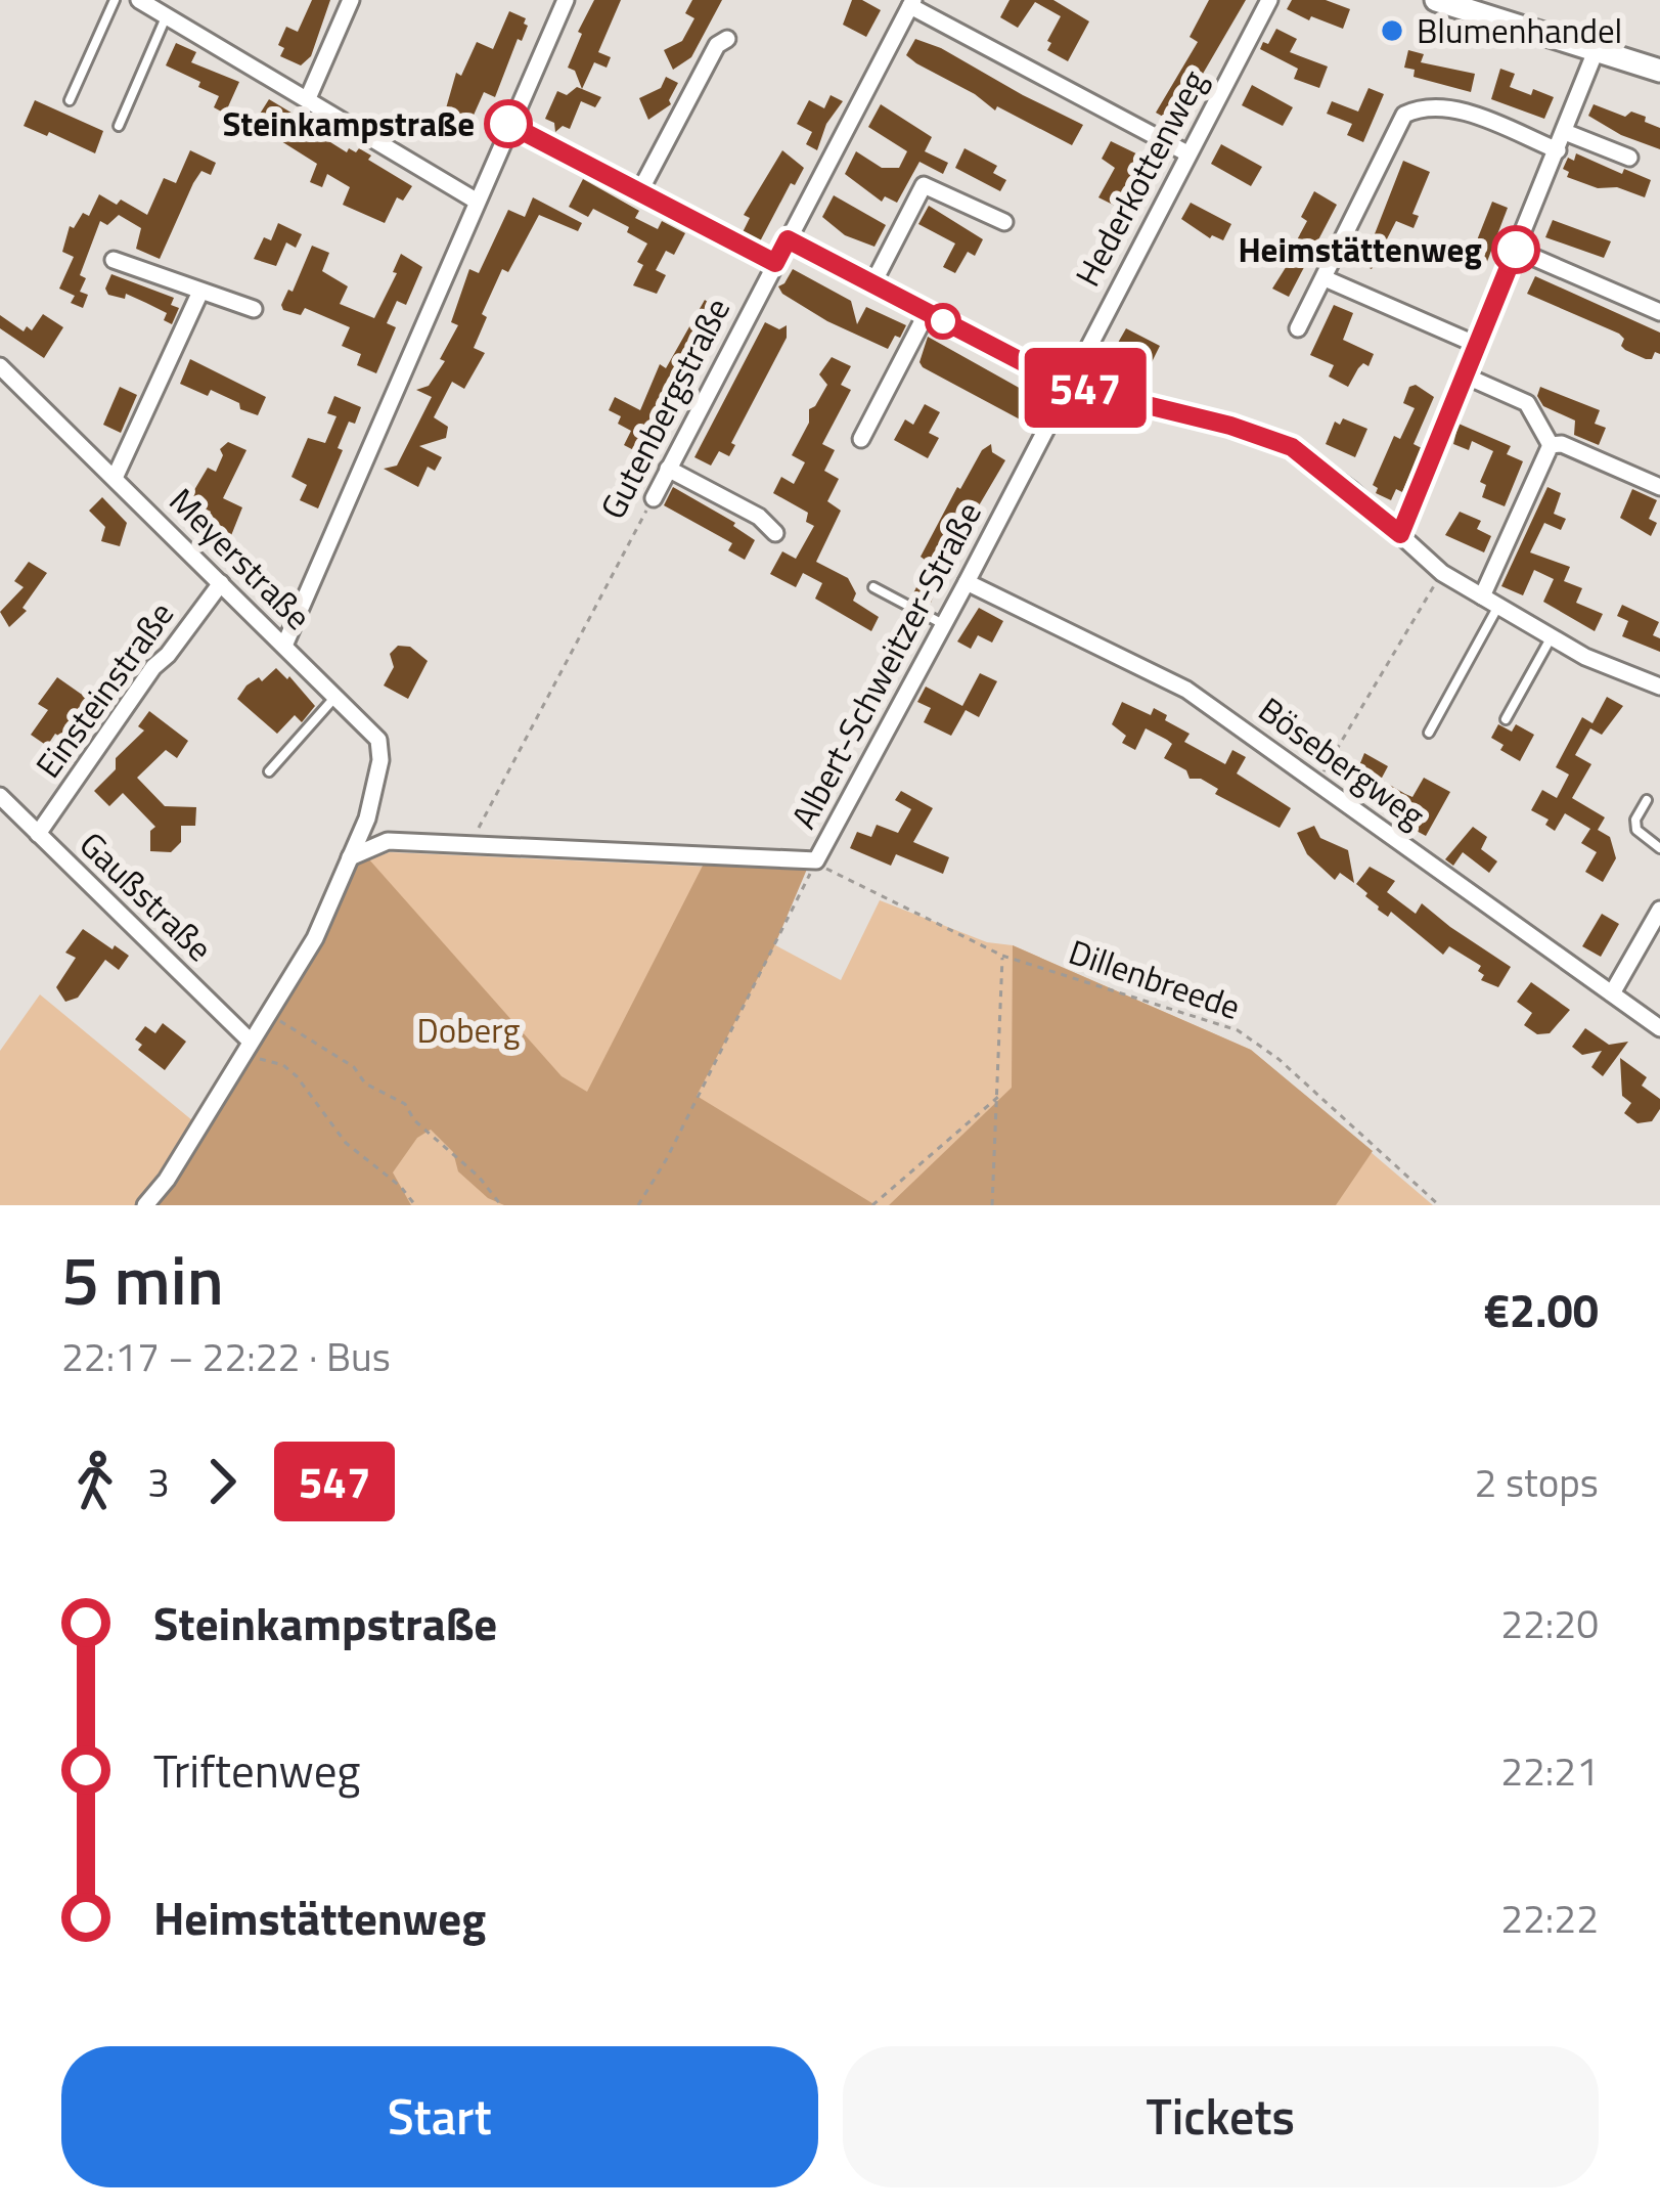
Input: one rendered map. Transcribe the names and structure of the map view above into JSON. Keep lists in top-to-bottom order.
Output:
{
  "streets": {
    "street": [
      "Hederkottenweg",
      "Gutenbergstraße",
      "Meyerstraße",
      "Albert-Schweitzer-Straße",
      "Einsteinstraße",
      "Bösebergweg",
      "Gaußstraße"
    ],
    "path": ["Dillenbreede"]
  },
  "crossings": [
    ["Hederkottenweg", "Albert-Schweitzer-Straße"],
    ["Gutenbergstraße", "Albert-Schweitzer-Straße"],
    ["Meyerstraße", "Albert-Schweitzer-Straße"],
    ["Meyerstraße", "Einsteinstraße"],
    ["Albert-Schweitzer-Straße", "Bösebergweg"],
    ["Albert-Schweitzer-Straße", "Dillenbreede"],
    ["Einsteinstraße", "Gaußstraße"]
  ],
  "parks": ["Doberg"],
  "places": ["Blumenhandel", "Steinkampstraße", "Heimstättenweg"],
  "lines": ["bus line 547"],
  "page": {
    "on_map": "547",
    "heading": ["5 min", "22:17 – 22:22 · Bus", "€2.00"],
    "legs": ["3", "547", "2 stops"],
    "list": [
      {
        "name": "Steinkampstraße",
        "value": "22:20"
      },
      {
        "name": "Triftenweg",
        "value": "22:21"
      },
      {
        "name": "Heimstättenweg",
        "value": "22:22"
      }
    ],
    "buttons": ["Start", "Tickets"]
  }
}
